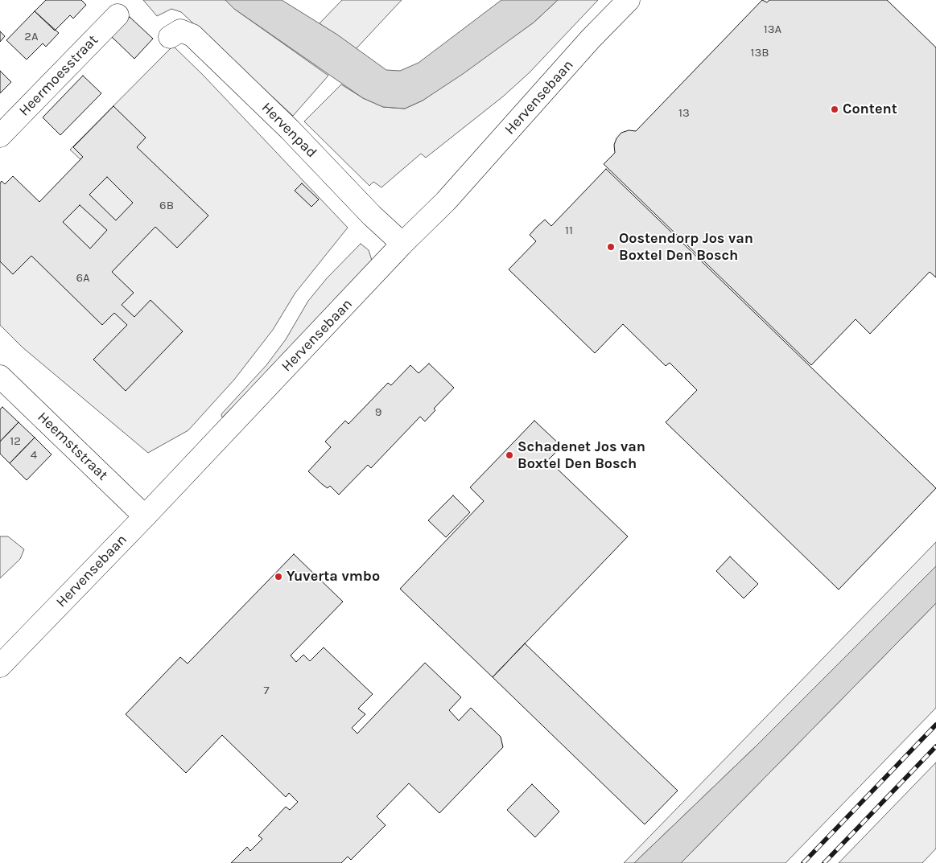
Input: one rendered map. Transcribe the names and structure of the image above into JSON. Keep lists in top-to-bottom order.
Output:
{
  "streets": {
    "street": [
      "Heermoesstraat",
      "Hervensebaan",
      "Hervenpad",
      "Heemststraat"
    ]
  },
  "crossings": [
    ["Hervensebaan", "Hervenpad"],
    ["Hervensebaan", "Heemststraat"]
  ],
  "places": [
    "Content",
    "Oostendorp Jos van Boxtel Den Bosch",
    "Schadenet Jos van Boxtel Den Bosch",
    "Yuverta vmbo"
  ],
  "house_numbers": [
    "13A",
    "2A",
    "13B",
    "13",
    "6B",
    "11",
    "6A",
    "9",
    "12",
    "4",
    "7"
  ]
}
